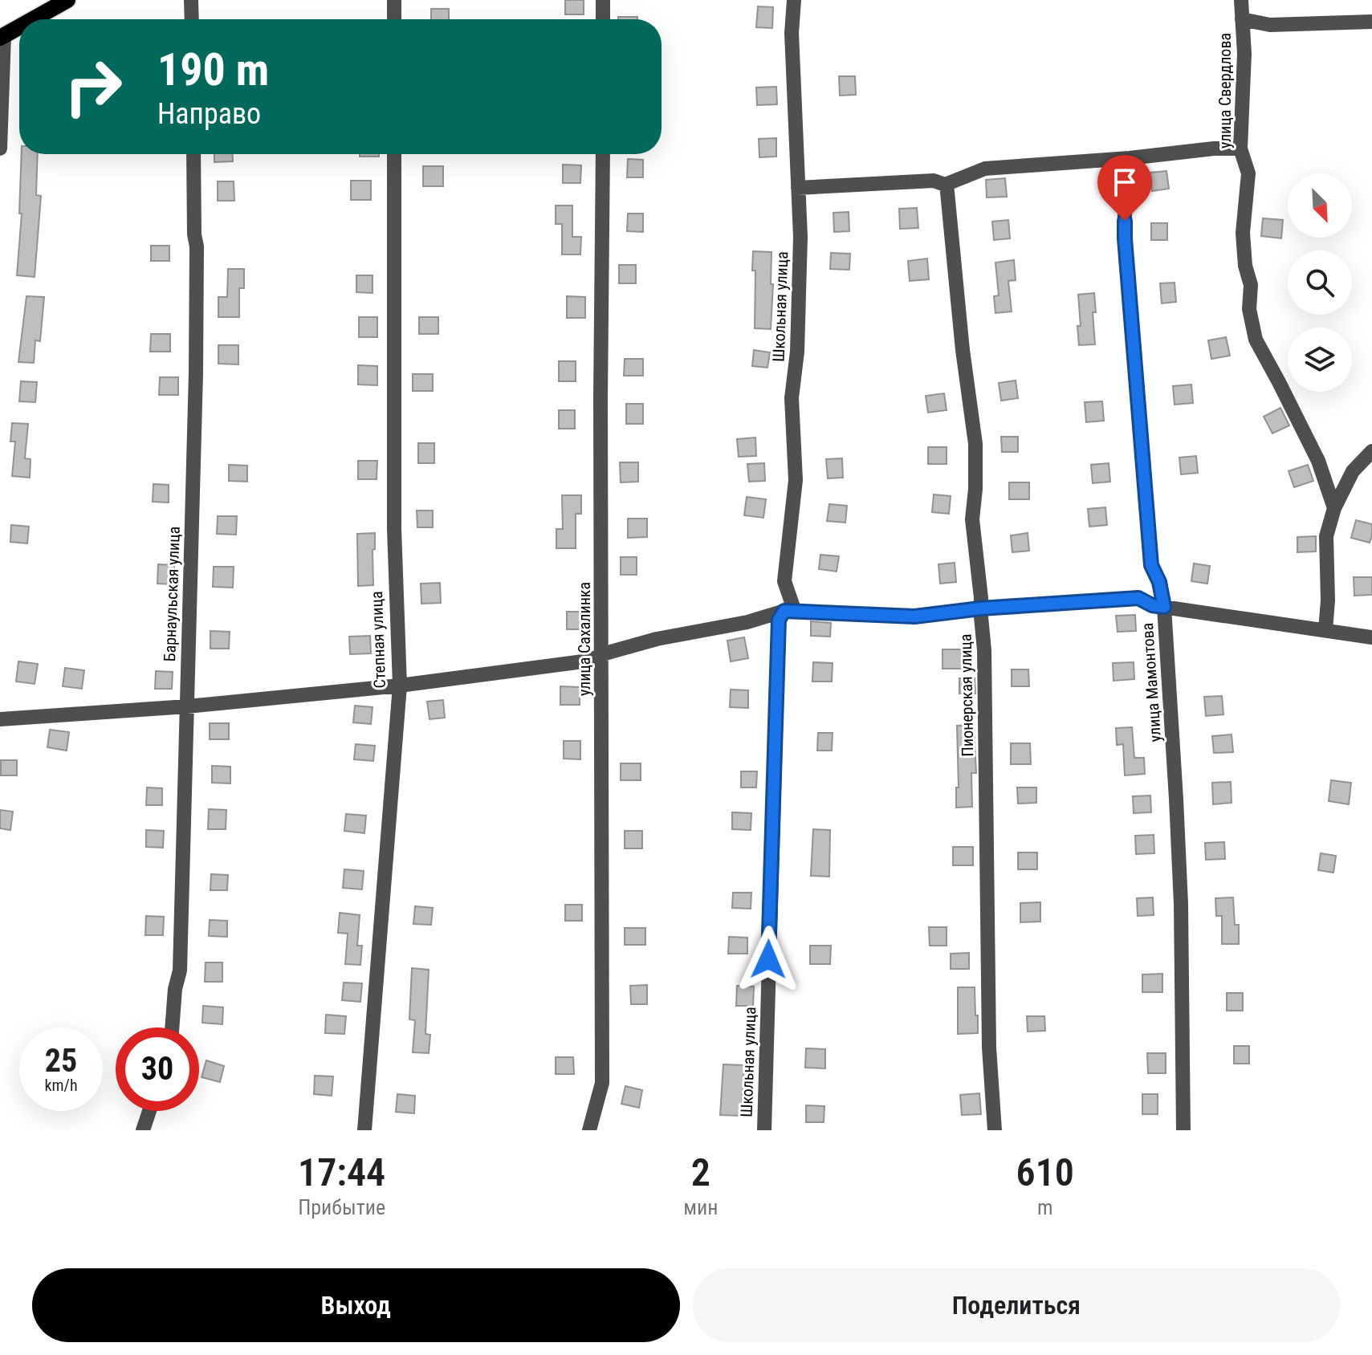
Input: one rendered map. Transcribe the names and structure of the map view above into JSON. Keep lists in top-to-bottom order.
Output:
{
  "streets": {
    "street": [
      "улица Свердлова",
      "Школьная улица",
      "Барнаульская улица",
      "улица Сахалинка",
      "Степная улица",
      "улица Мамонтова",
      "Пионерская улица"
    ]
  },
  "north": "bottom right",
  "page": {
    "turn": ["190 m", "Направо"],
    "speed": "25 km/h",
    "limit": "30",
    "eta": [
      "17:44",
      "Прибытие",
      "2",
      "мин",
      "610",
      "m"
    ],
    "buttons": ["Выход", "Поделиться"]
  }
}
